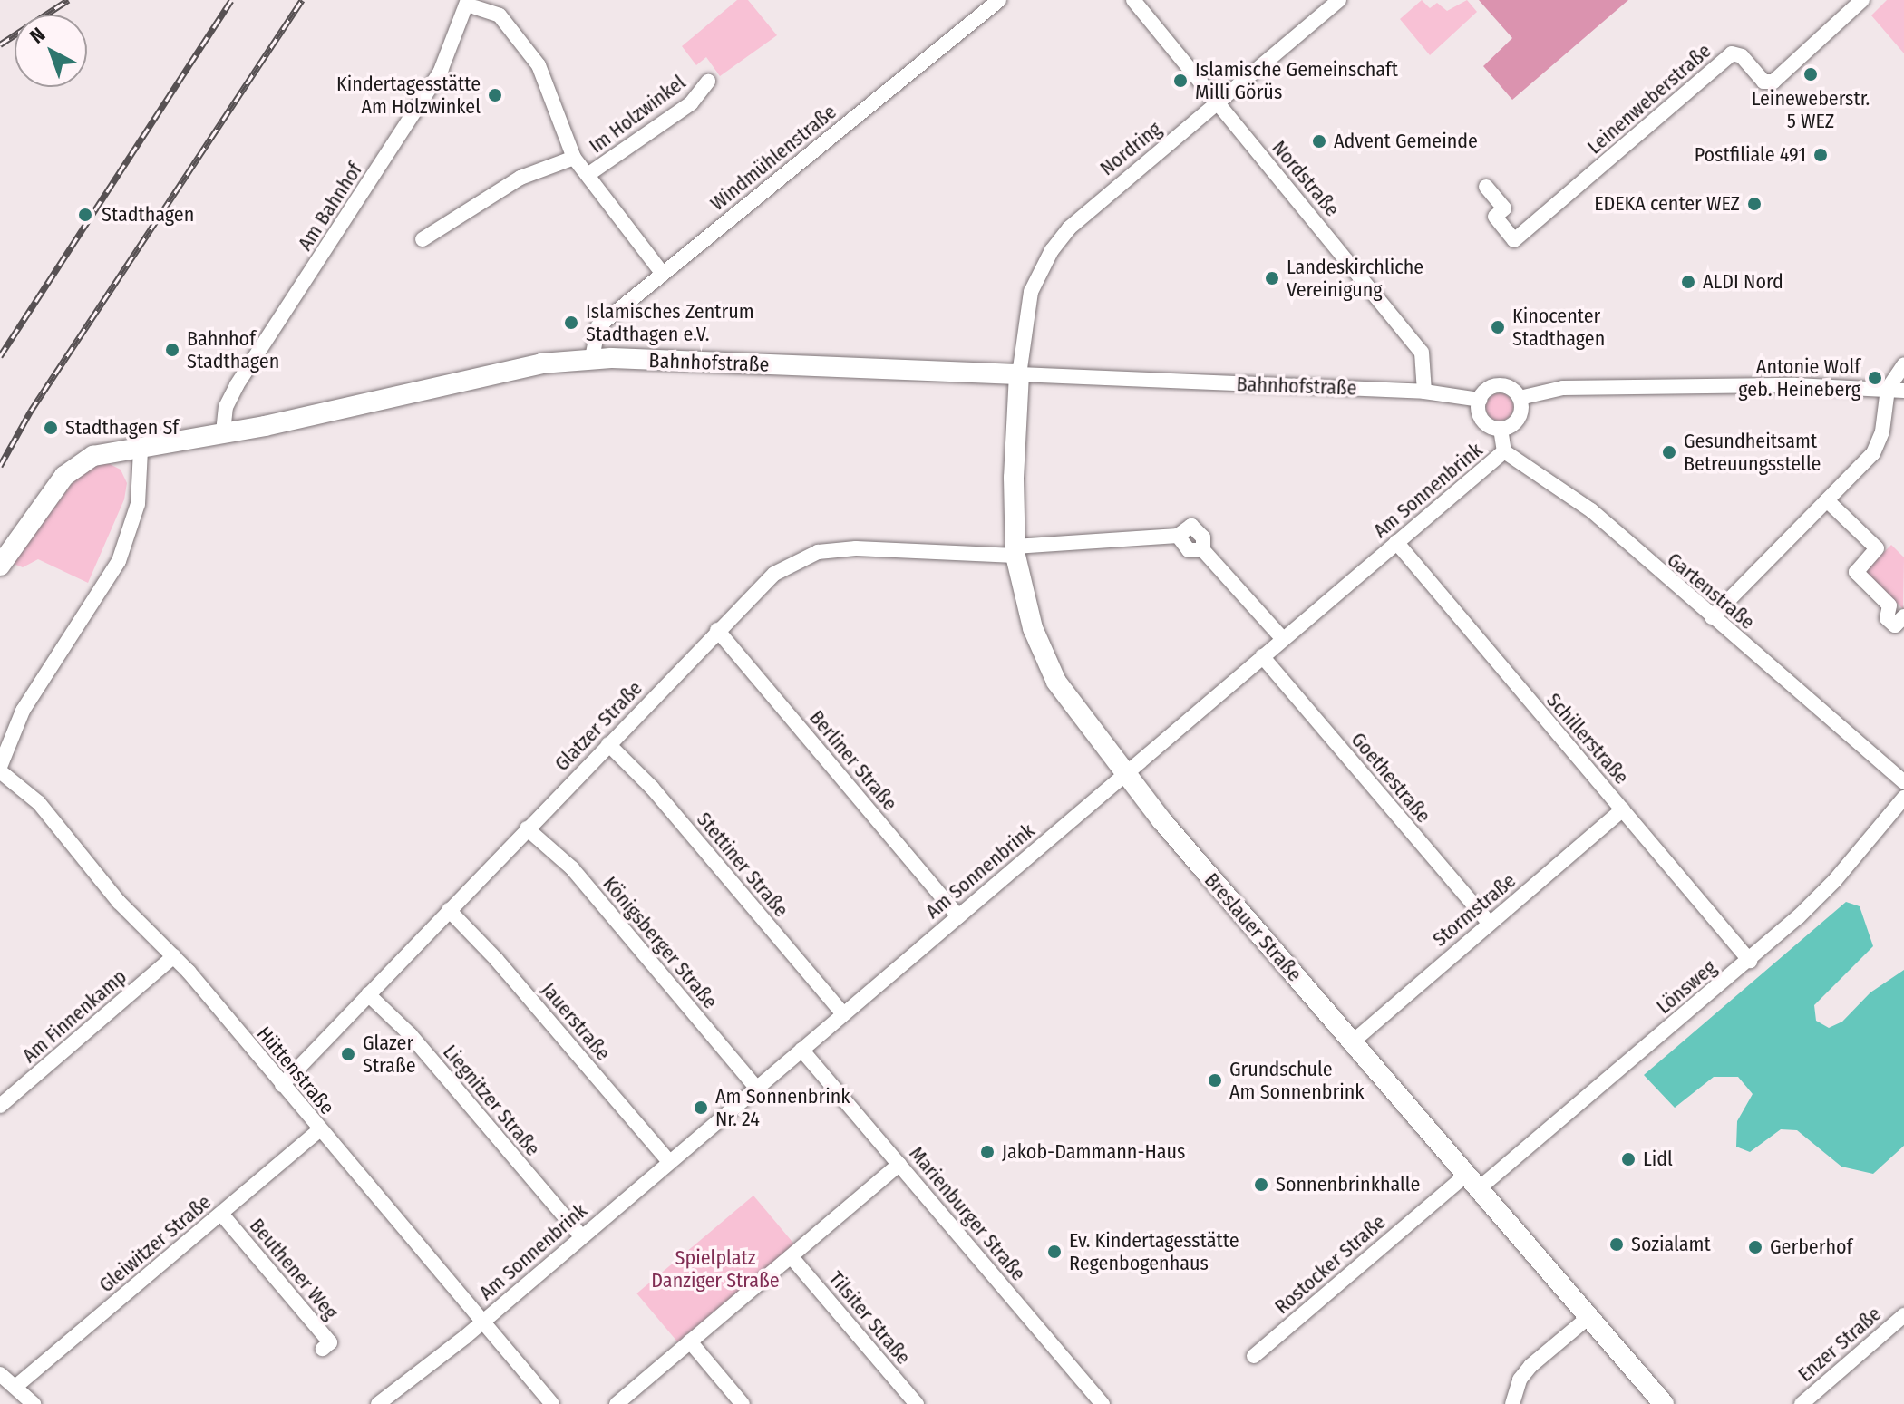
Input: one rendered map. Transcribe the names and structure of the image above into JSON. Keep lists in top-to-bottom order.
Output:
{
  "streets": {
    "main road": ["Bahnhofstraße", "Breslauer Straße"],
    "street": [
      "Leinenweberstraße",
      "Im Holzwinkel",
      "Nordring",
      "Windmühlenstraße",
      "Nordstraße",
      "Am Bahnhof",
      "Am Sonnenbrink",
      "Gartenstraße",
      "Glatzer Straße",
      "Schillerstraße",
      "Berliner Straße",
      "Goethestraße",
      "Stettiner Straße",
      "Stormstraße",
      "Königsberger Straße",
      "Lönsweg",
      "Am Finnenkamp",
      "Jauerstraße",
      "Hüttenstraße",
      "Liegnitzer Straße",
      "Marienburger Straße",
      "Gleiwitzer Straße",
      "Rostocker Straße",
      "Beuthener Weg",
      "Tilsiter Straße",
      "Enzer Straße"
    ]
  },
  "crossings": [
    ["Im Holzwinkel", "Windmühlenstraße"],
    ["Im Holzwinkel", "Am Bahnhof"],
    ["Nordring", "Nordstraße"],
    ["Nordring", "Bahnhofstraße"],
    ["Nordring", "Breslauer Straße"],
    ["Windmühlenstraße", "Bahnhofstraße"],
    ["Nordstraße", "Bahnhofstraße"],
    ["Am Bahnhof", "Bahnhofstraße"],
    ["Bahnhofstraße", "Breslauer Straße"],
    ["Am Sonnenbrink", "Gartenstraße"],
    ["Am Sonnenbrink", "Glatzer Straße"],
    ["Am Sonnenbrink", "Schillerstraße"],
    ["Am Sonnenbrink", "Berliner Straße"],
    ["Am Sonnenbrink", "Goethestraße"],
    ["Am Sonnenbrink", "Stettiner Straße"],
    ["Am Sonnenbrink", "Breslauer Straße"],
    ["Am Sonnenbrink", "Königsberger Straße"],
    ["Am Sonnenbrink", "Jauerstraße"],
    ["Am Sonnenbrink", "Hüttenstraße"],
    ["Am Sonnenbrink", "Liegnitzer Straße"],
    ["Am Sonnenbrink", "Marienburger Straße"],
    ["Glatzer Straße", "Berliner Straße"],
    ["Glatzer Straße", "Stettiner Straße"],
    ["Glatzer Straße", "Breslauer Straße"],
    ["Glatzer Straße", "Königsberger Straße"],
    ["Glatzer Straße", "Jauerstraße"],
    ["Glatzer Straße", "Hüttenstraße"],
    ["Glatzer Straße", "Liegnitzer Straße"],
    ["Schillerstraße", "Stormstraße"],
    ["Schillerstraße", "Lönsweg"],
    ["Goethestraße", "Stormstraße"],
    ["Stormstraße", "Breslauer Straße"],
    ["Breslauer Straße", "Lönsweg"],
    ["Breslauer Straße", "Rostocker Straße"],
    ["Lönsweg", "Rostocker Straße"],
    ["Am Finnenkamp", "Hüttenstraße"],
    ["Hüttenstraße", "Gleiwitzer Straße"],
    ["Gleiwitzer Straße", "Beuthener Weg"]
  ],
  "parks": ["Spielplatz Danziger Straße"],
  "places": [
    "Leineweberstr. 5 WEZ",
    "Islamische Gemeinschaft Milli Görüs",
    "Kindertagesstätte Am Holzwinkel",
    "Advent Gemeinde",
    "Postfiliale 491",
    "EDEKA center WEZ",
    "Stadthagen",
    "Landeskirchliche Vereinigung",
    "ALDI Nord",
    "Islamisches Zentrum Stadthagen e.V.",
    "Kinocenter Stadthagen",
    "Bahnhof Stadthagen",
    "Antonie Wolf geb. Heineberg",
    "Stadthagen Sf",
    "Gesundheitsamt Betreuungsstelle",
    "Glazer Straße",
    "Grundschule Am Sonnenbrink",
    "Am Sonnenbrink Nr. 24",
    "Jakob-Dammann-Haus",
    "Lidl",
    "Sonnenbrinkhalle",
    "Sozialamt",
    "Gerberhof",
    "Ev. Kindertagesstätte Regenbogenhaus"
  ],
  "north": "top left"
}
